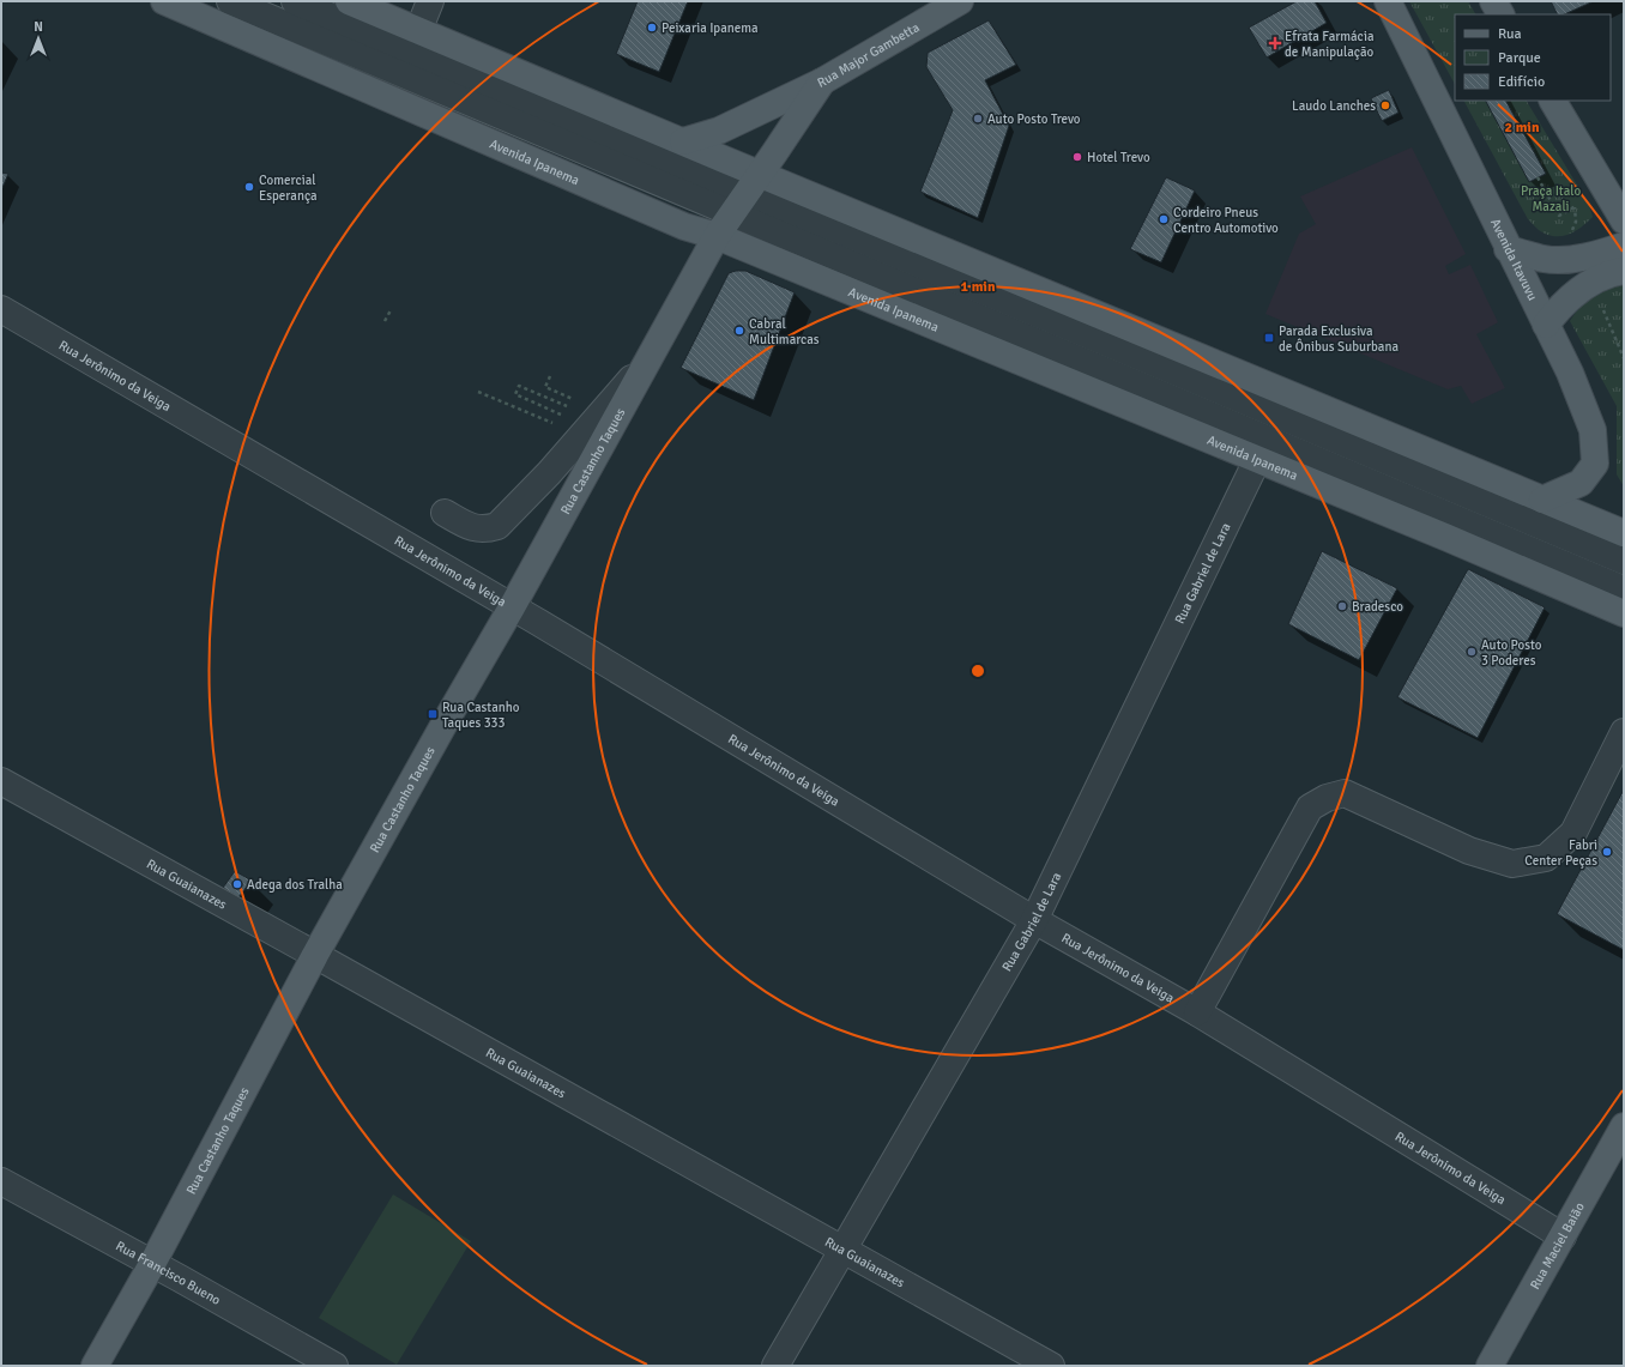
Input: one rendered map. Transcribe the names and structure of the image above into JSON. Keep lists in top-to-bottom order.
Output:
{
  "streets": {
    "main road": [
      "Rua Major Gambetta",
      "Avenida Ipanema",
      "Avenida Itavuvu",
      "Rua Castanho Taques",
      "Rua Maciel Baião"
    ],
    "street": [
      "Rua Jerônimo da Veiga",
      "Rua Gabriel de Lara",
      "Rua Guaianazes",
      "Rua Francisco Bueno"
    ]
  },
  "crossings": [
    ["Rua Major Gambetta", "Avenida Ipanema"],
    ["Rua Major Gambetta", "Rua Castanho Taques"],
    ["Avenida Ipanema", "Rua Castanho Taques"],
    ["Avenida Ipanema", "Rua Gabriel de Lara"],
    ["Rua Jerônimo da Veiga", "Rua Castanho Taques"],
    ["Rua Jerônimo da Veiga", "Rua Gabriel de Lara"],
    ["Rua Jerônimo da Veiga", "Rua Maciel Baião"],
    ["Rua Castanho Taques", "Rua Guaianazes"],
    ["Rua Castanho Taques", "Rua Francisco Bueno"],
    ["Rua Gabriel de Lara", "Rua Guaianazes"]
  ],
  "parks": ["Praça Italo Mazali"],
  "places": {
    "other": [
      "Peixaria Ipanema",
      "Laudo Lanches",
      "Auto Posto Trevo",
      "Hotel Trevo",
      "Comercial Esperança",
      "Cordeiro Pneus Centro Automotivo",
      "Cabral Multimarcas",
      "Bradesco",
      "Auto Posto 3 Poderes",
      "Fabri Center Peças",
      "Adega dos Tralha"
    ],
    "health": ["Efrata Farmácia de Manipulação"],
    "transit": ["Parada Exclusiva de Ônibus Suburbana", "Rua Castanho Taques 333"]
  },
  "legend": ["Rua", "Parque", "Edifício"],
  "north": "top",
  "rings": ["2 min", "1 min"]
}
